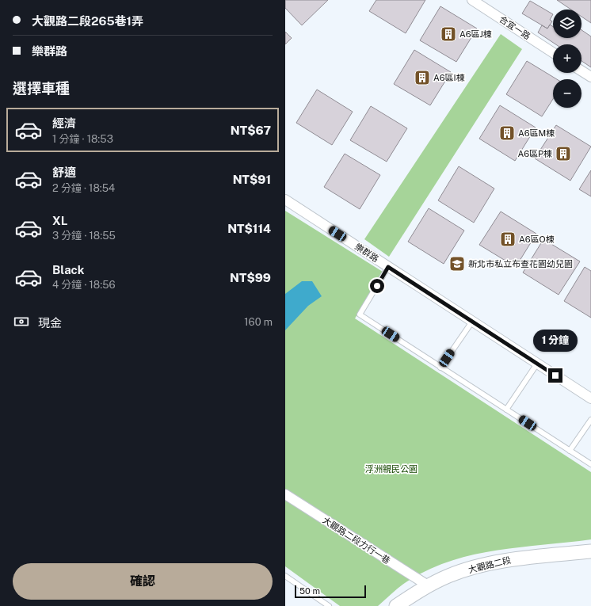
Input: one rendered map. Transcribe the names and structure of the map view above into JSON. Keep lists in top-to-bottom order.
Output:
{
  "streets": {
    "main road": ["大觀路二段"],
    "street": ["合宜一路", "樂群路", "大觀路二段力行一巷"]
  },
  "crossings": [
    ["大觀路二段力行一巷", "大觀路二段"]
  ],
  "parks": ["浮洲親民公園"],
  "places": {
    "building": [
      "A6區J棟",
      "A6區I棟",
      "A6區M棟",
      "A6區P棟",
      "A6區O棟"
    ],
    "school or university": ["新北市私立布查花園幼兒園"]
  },
  "scale_bar": "50 m",
  "page": {
    "banner": ["大觀路二段265巷1弄", "樂群路"],
    "map_buttons": ["+", "−"],
    "heading": "選擇車種",
    "list": [
      {
        "name": "經濟",
        "note": "1 分鐘 · 18:53",
        "value": "NT$67"
      },
      {
        "name": "舒適",
        "note": "2 分鐘 · 18:54",
        "value": "NT$91"
      },
      {
        "name": "XL",
        "note": "3 分鐘 · 18:55",
        "value": "NT$114"
      },
      {
        "name": "Black",
        "note": "4 分鐘 · 18:56",
        "value": "NT$99"
      }
    ],
    "pay": ["現金", "160 m"],
    "bubble": "1 分鐘",
    "buttons": "確認",
    "scale": "50 m"
  }
}
